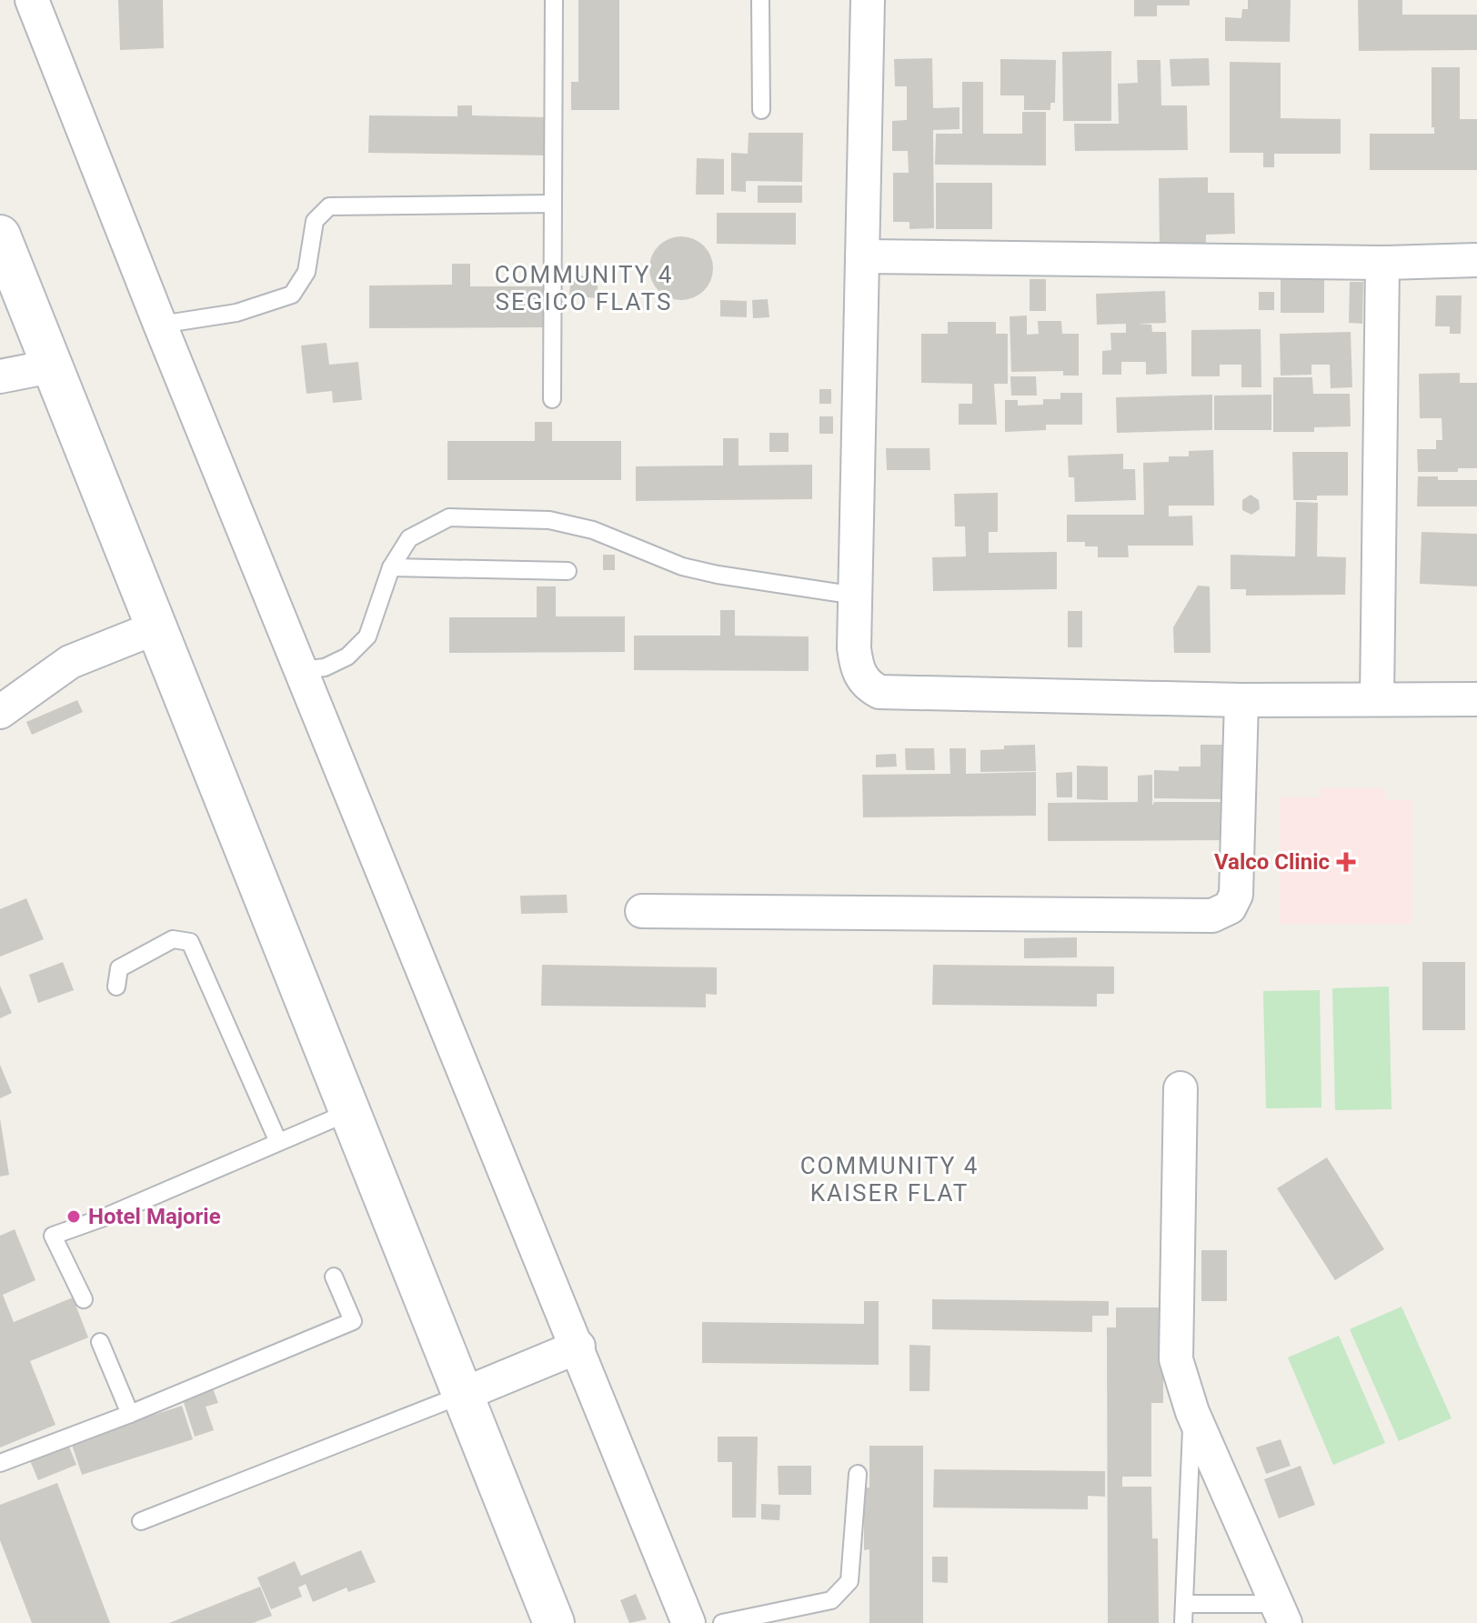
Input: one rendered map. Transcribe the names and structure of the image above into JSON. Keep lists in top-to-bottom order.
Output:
{
  "districts": ["COMMUNITY 4 SEGICO FLATS", "COMMUNITY 4 KAISER FLAT"],
  "places": {
    "health": ["Valco Clinic"],
    "other": ["Hotel Majorie"]
  }
}
